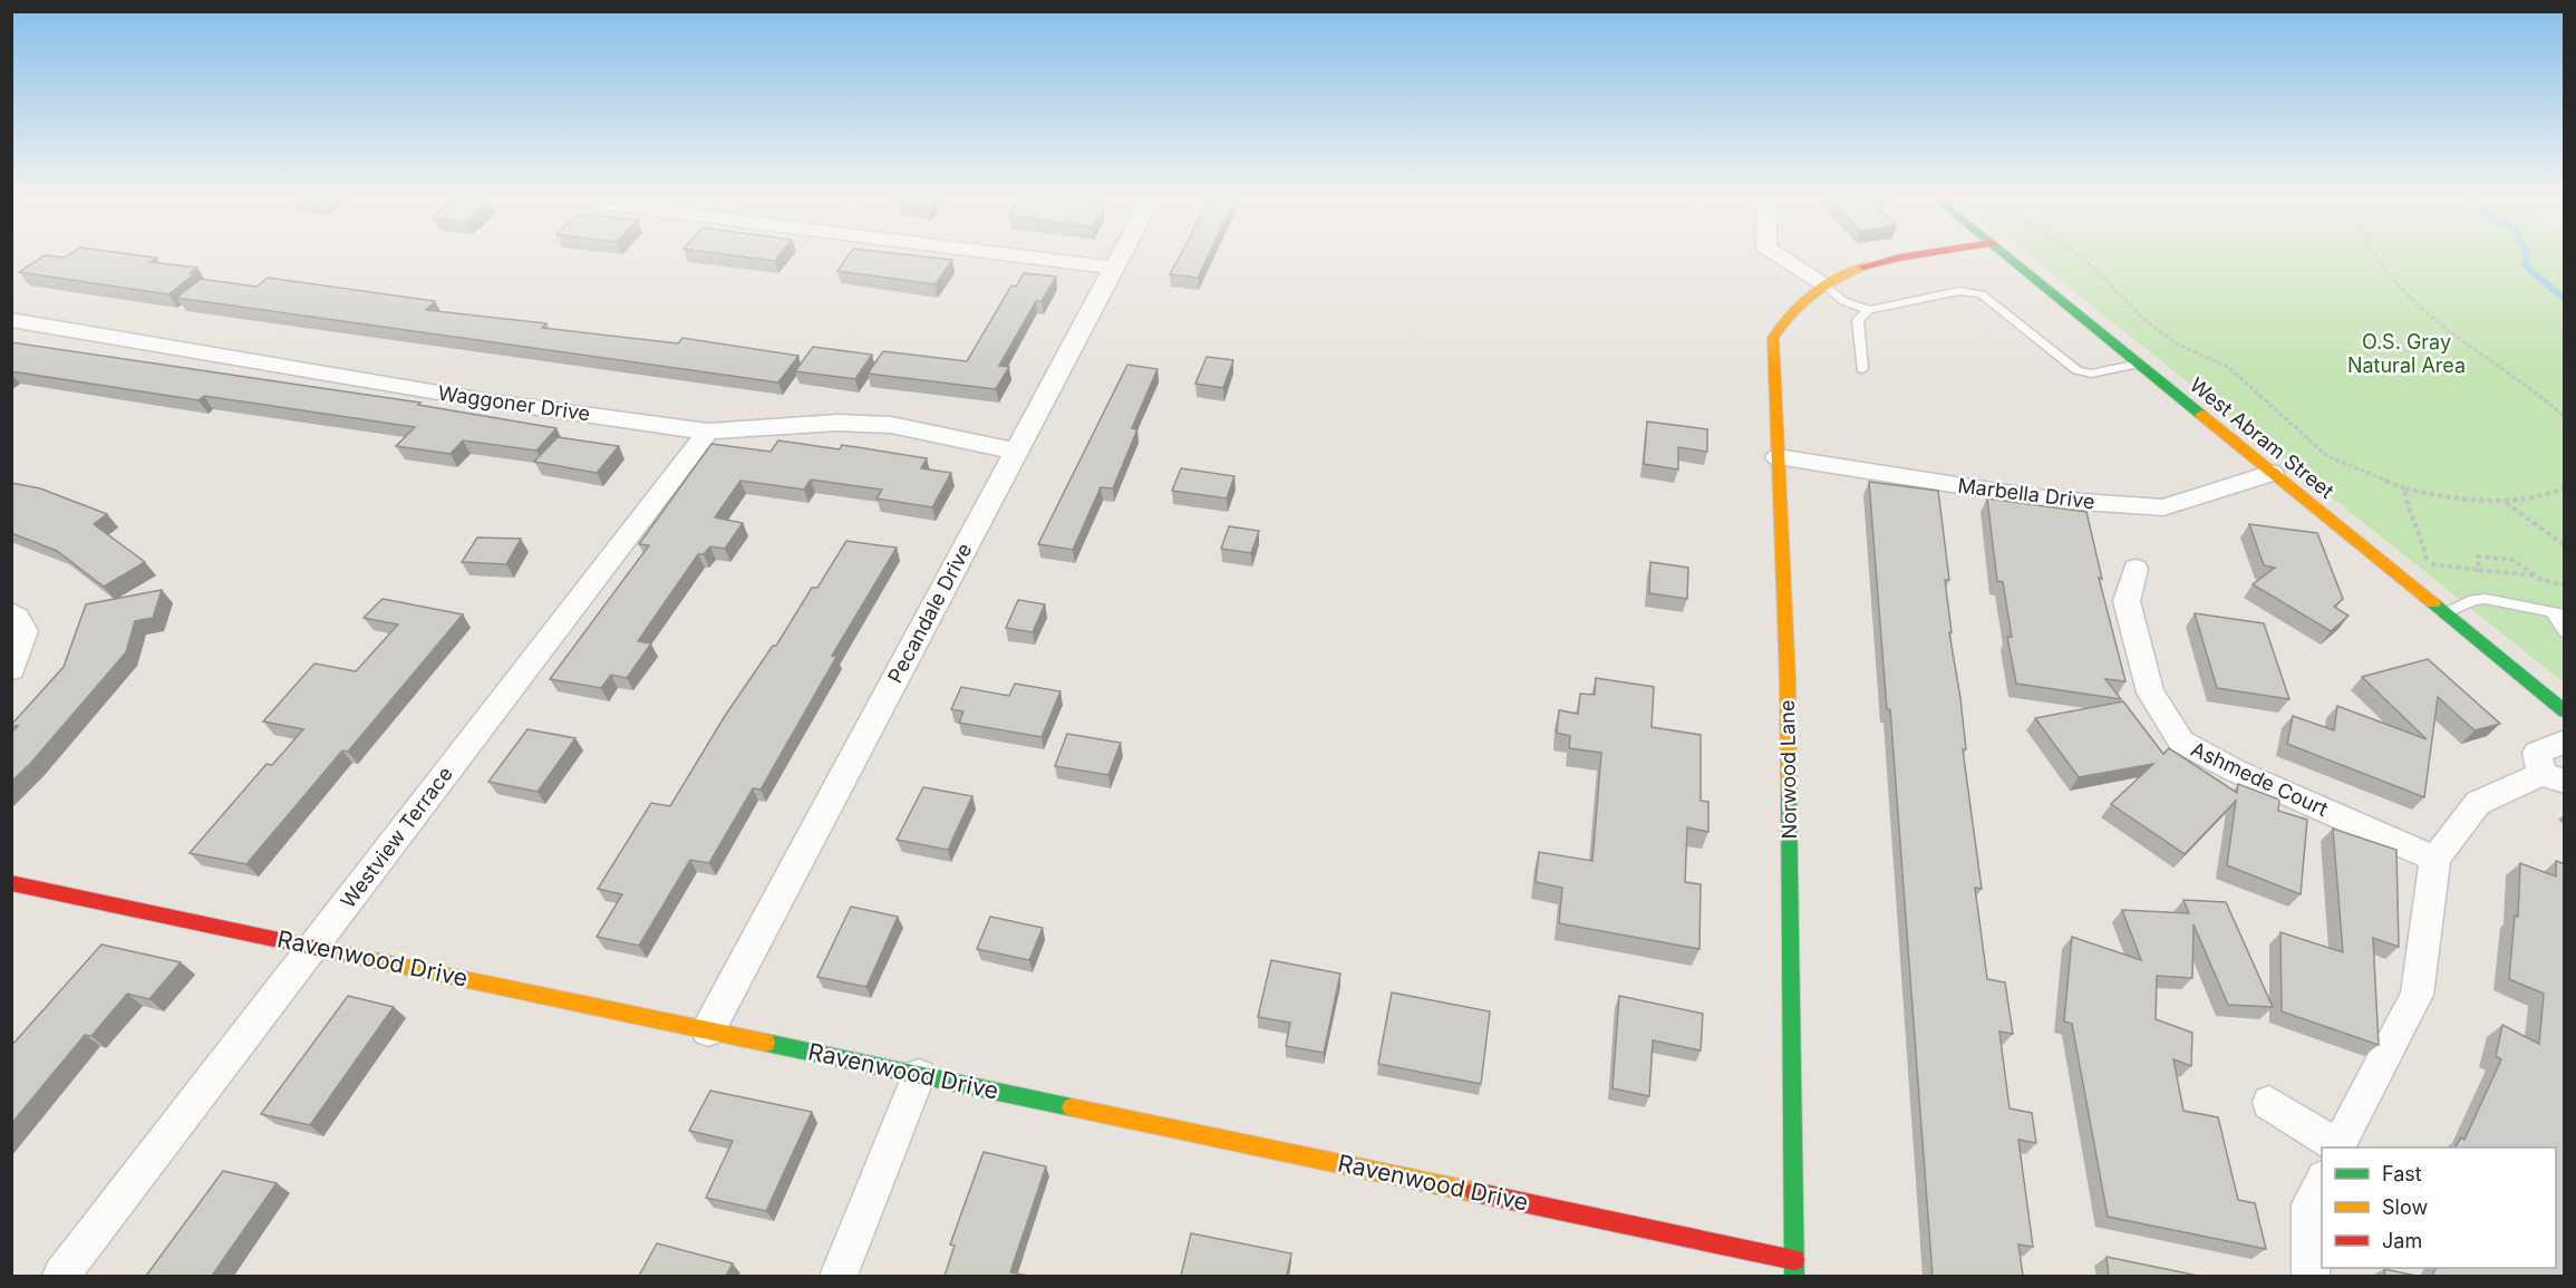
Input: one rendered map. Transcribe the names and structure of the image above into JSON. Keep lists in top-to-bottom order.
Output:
{
  "streets": {
    "street": [
      "Waggoner Drive",
      "West Abram Street",
      "Marbella Drive",
      "Pecandale Drive",
      "Norwood Lane",
      "Ashmede Court",
      "Westview Terrace",
      "Ravenwood Drive"
    ]
  },
  "crossings": [
    ["Waggoner Drive", "Pecandale Drive"],
    ["Waggoner Drive", "Westview Terrace"],
    ["West Abram Street", "Marbella Drive"],
    ["Marbella Drive", "Norwood Lane"],
    ["Pecandale Drive", "Ravenwood Drive"],
    ["Norwood Lane", "Ravenwood Drive"],
    ["Westview Terrace", "Ravenwood Drive"]
  ],
  "parks": ["O.S. Gray Natural Area"],
  "legend": ["Fast", "Slow", "Jam"]
}
